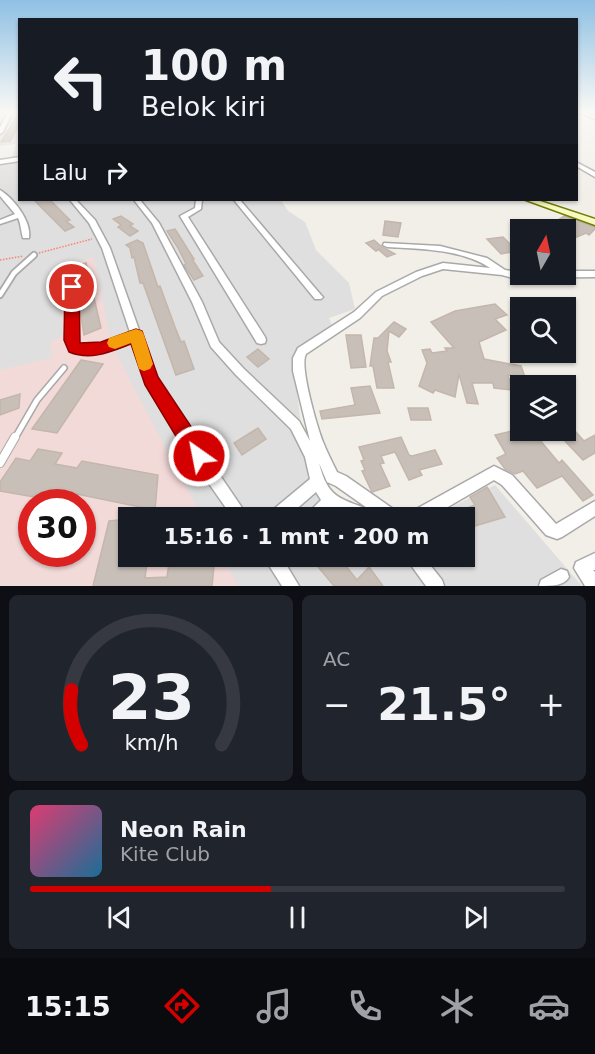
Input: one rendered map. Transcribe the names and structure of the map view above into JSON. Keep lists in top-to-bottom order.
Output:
{
  "north": "top",
  "page": {
    "turn": ["100 m", "Belok kiri"],
    "then": "Lalu",
    "limit": "30",
    "trip": "15:16 · 1 mnt · 200 m",
    "tile": "AC",
    "heat": ["−", "21.5°", "+"],
    "song": ["Neon Rain", "Kite Club"],
    "tabs": "15:15",
    "gauge": ["23", "km/h"]
  }
}
